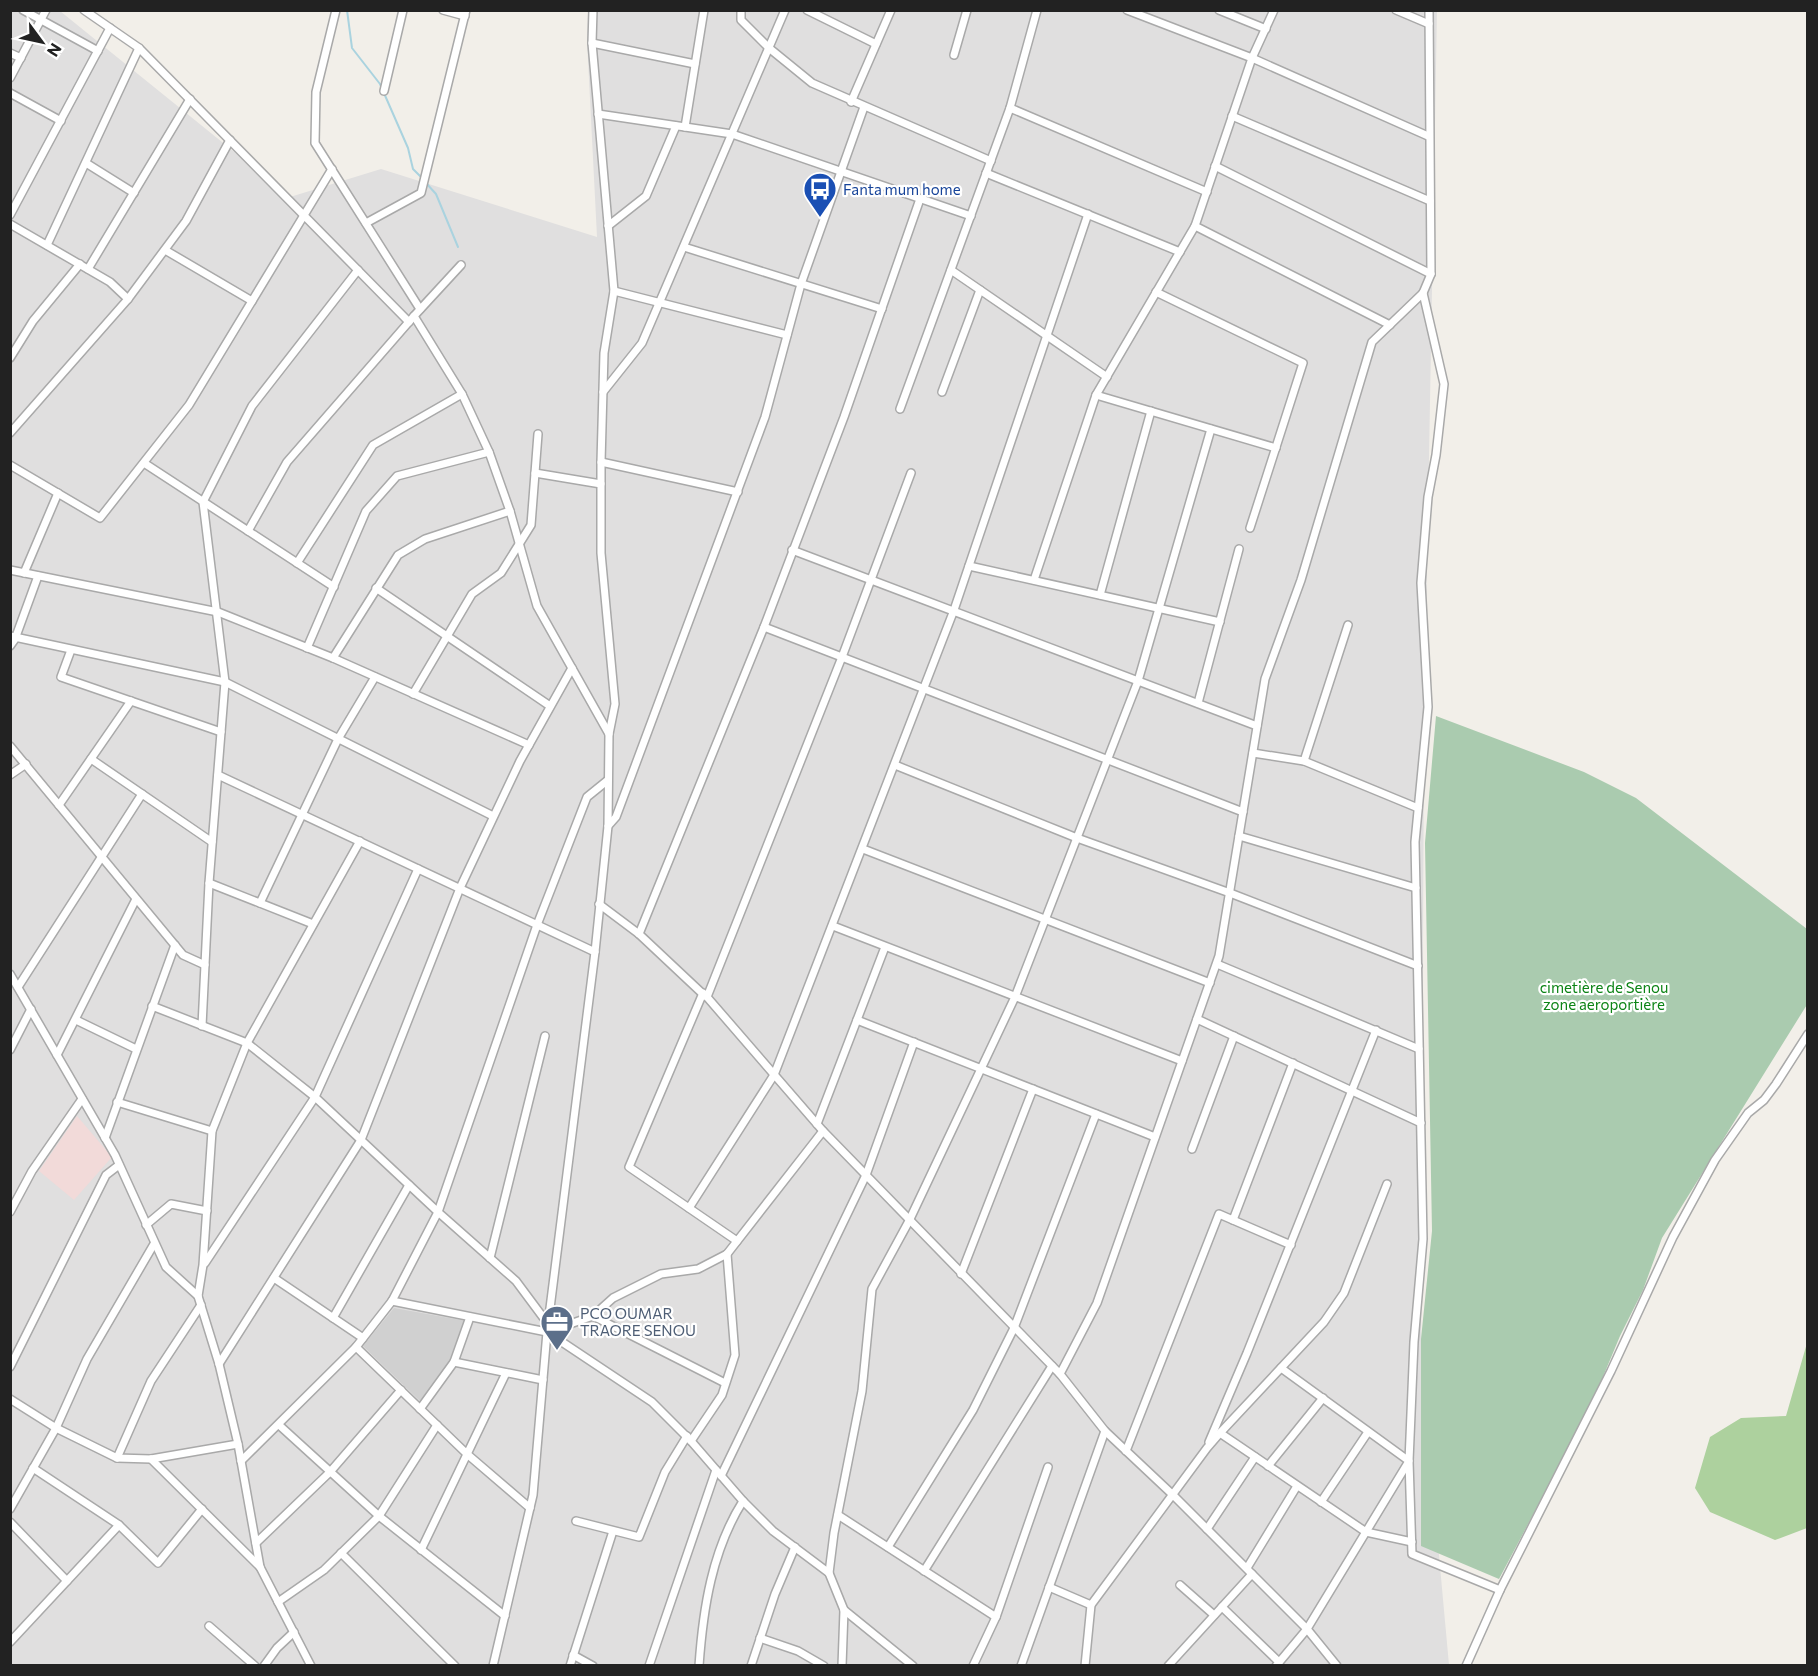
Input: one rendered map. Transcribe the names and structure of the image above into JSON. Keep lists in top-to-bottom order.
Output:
{
  "parks": ["cimetière de Senou zone aeroportière"],
  "places": {
    "bus stop": ["Fanta mum home"],
    "office": ["PCO OUMAR TRAORE SENOU"]
  },
  "north": "bottom right"
}
